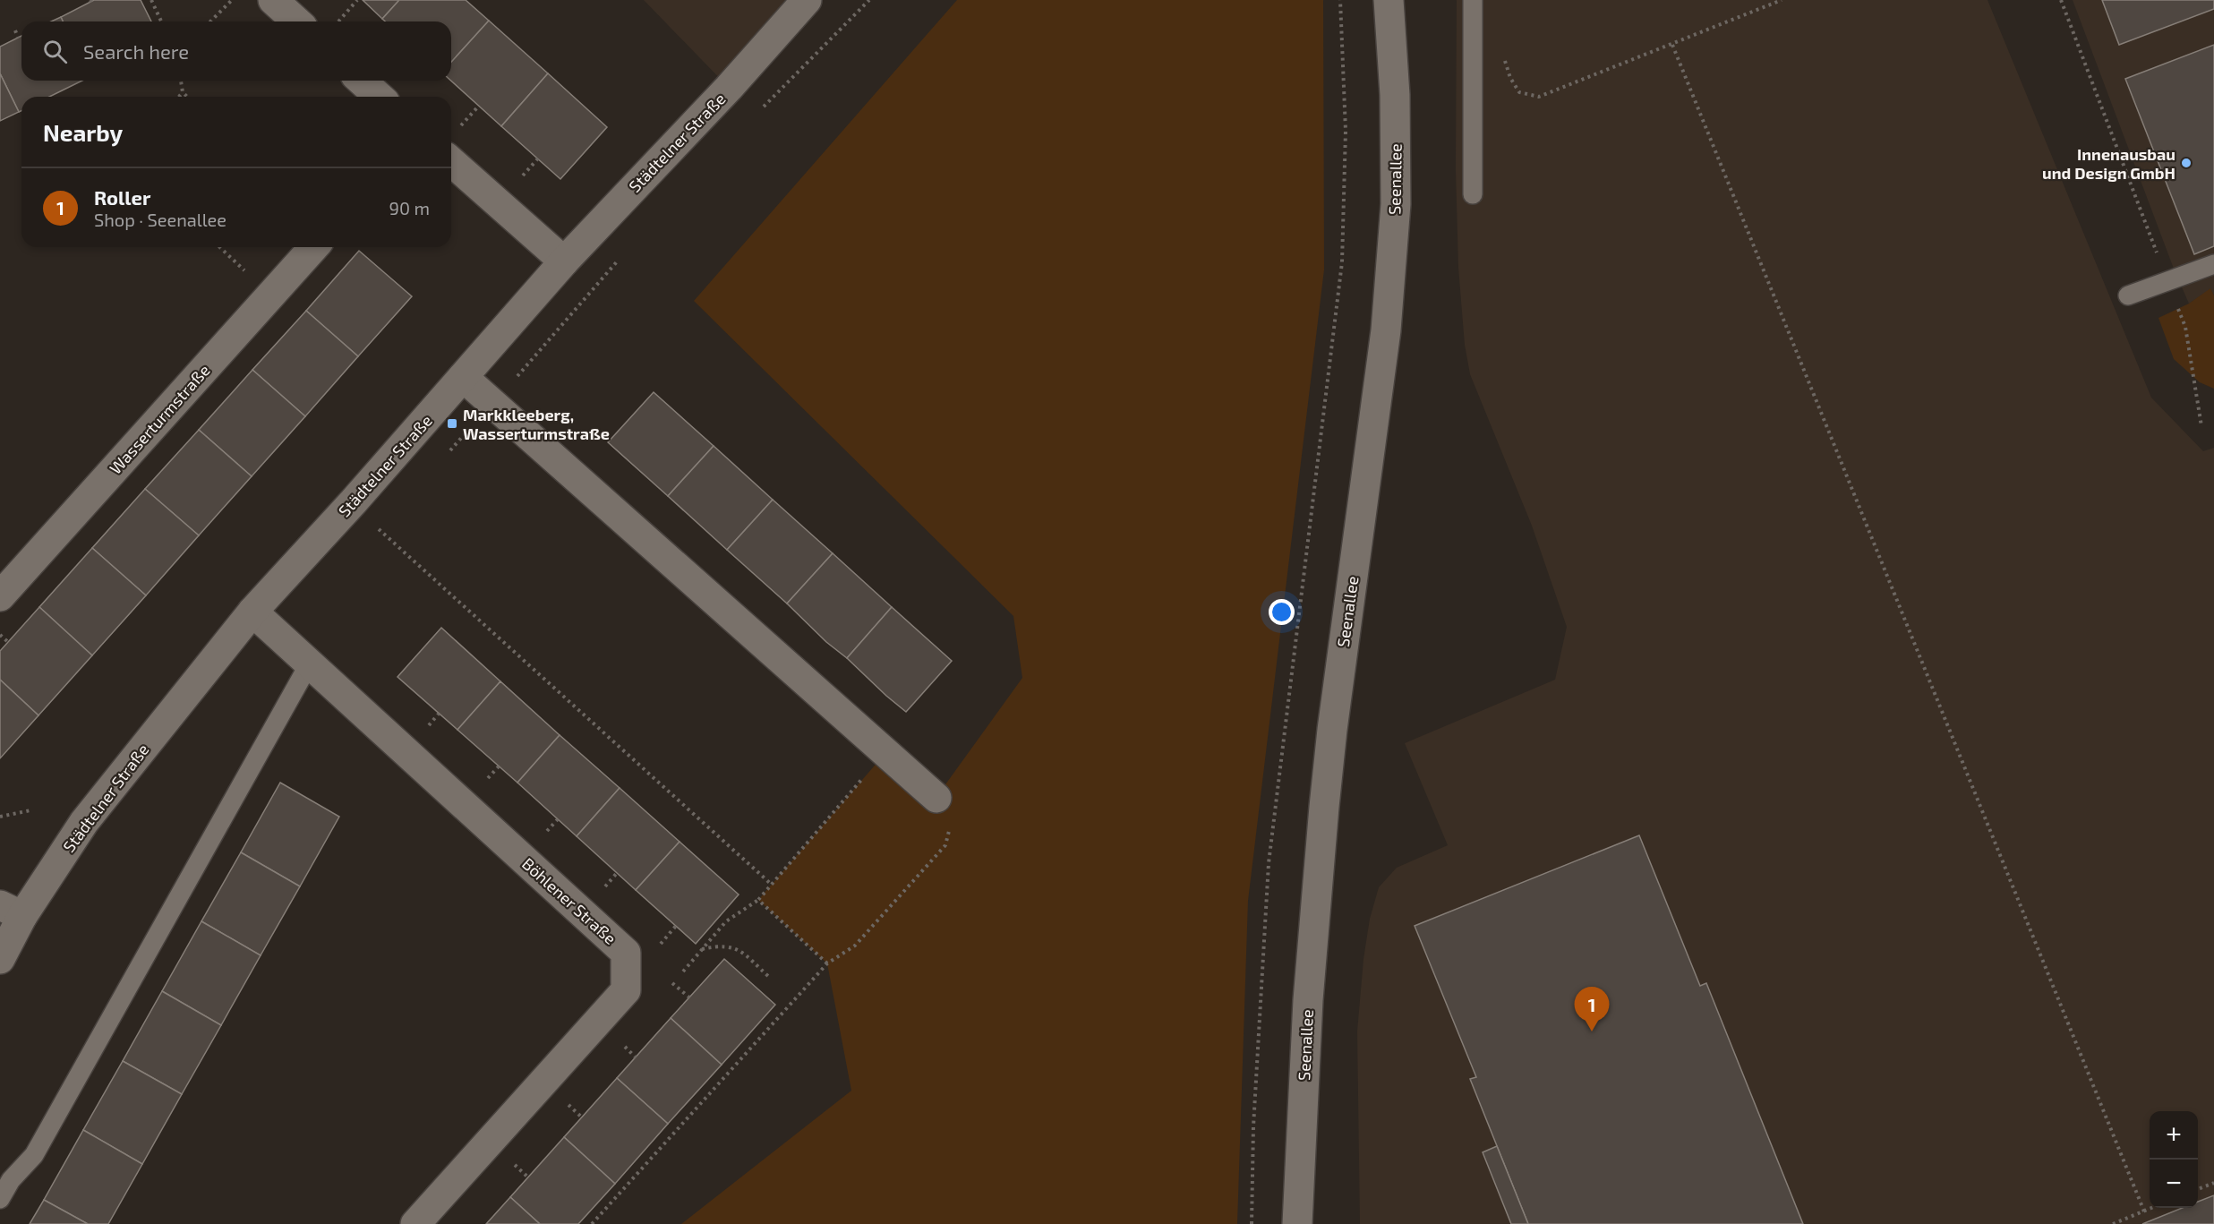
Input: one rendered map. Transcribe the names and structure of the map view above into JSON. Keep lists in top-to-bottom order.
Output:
{
  "streets": {
    "street": [
      "Städtelner Straße",
      "Seenallee",
      "Wasserturmstraße",
      "Böhlener Straße"
    ]
  },
  "crossings": [
    ["Städtelner Straße", "Böhlener Straße"]
  ],
  "places": {
    "other": ["Innenausbau und Design GmbH"],
    "transit": ["Markkleeberg, Wasserturmstraße"]
  },
  "page": {
    "search": "Search here",
    "heading": "Nearby",
    "list": [
      {
        "mark": "1",
        "name": "Roller",
        "note": "Shop · Seenallee",
        "value": "90 m"
      }
    ],
    "pins": "1",
    "map_buttons": ["+", "−"]
  }
}
